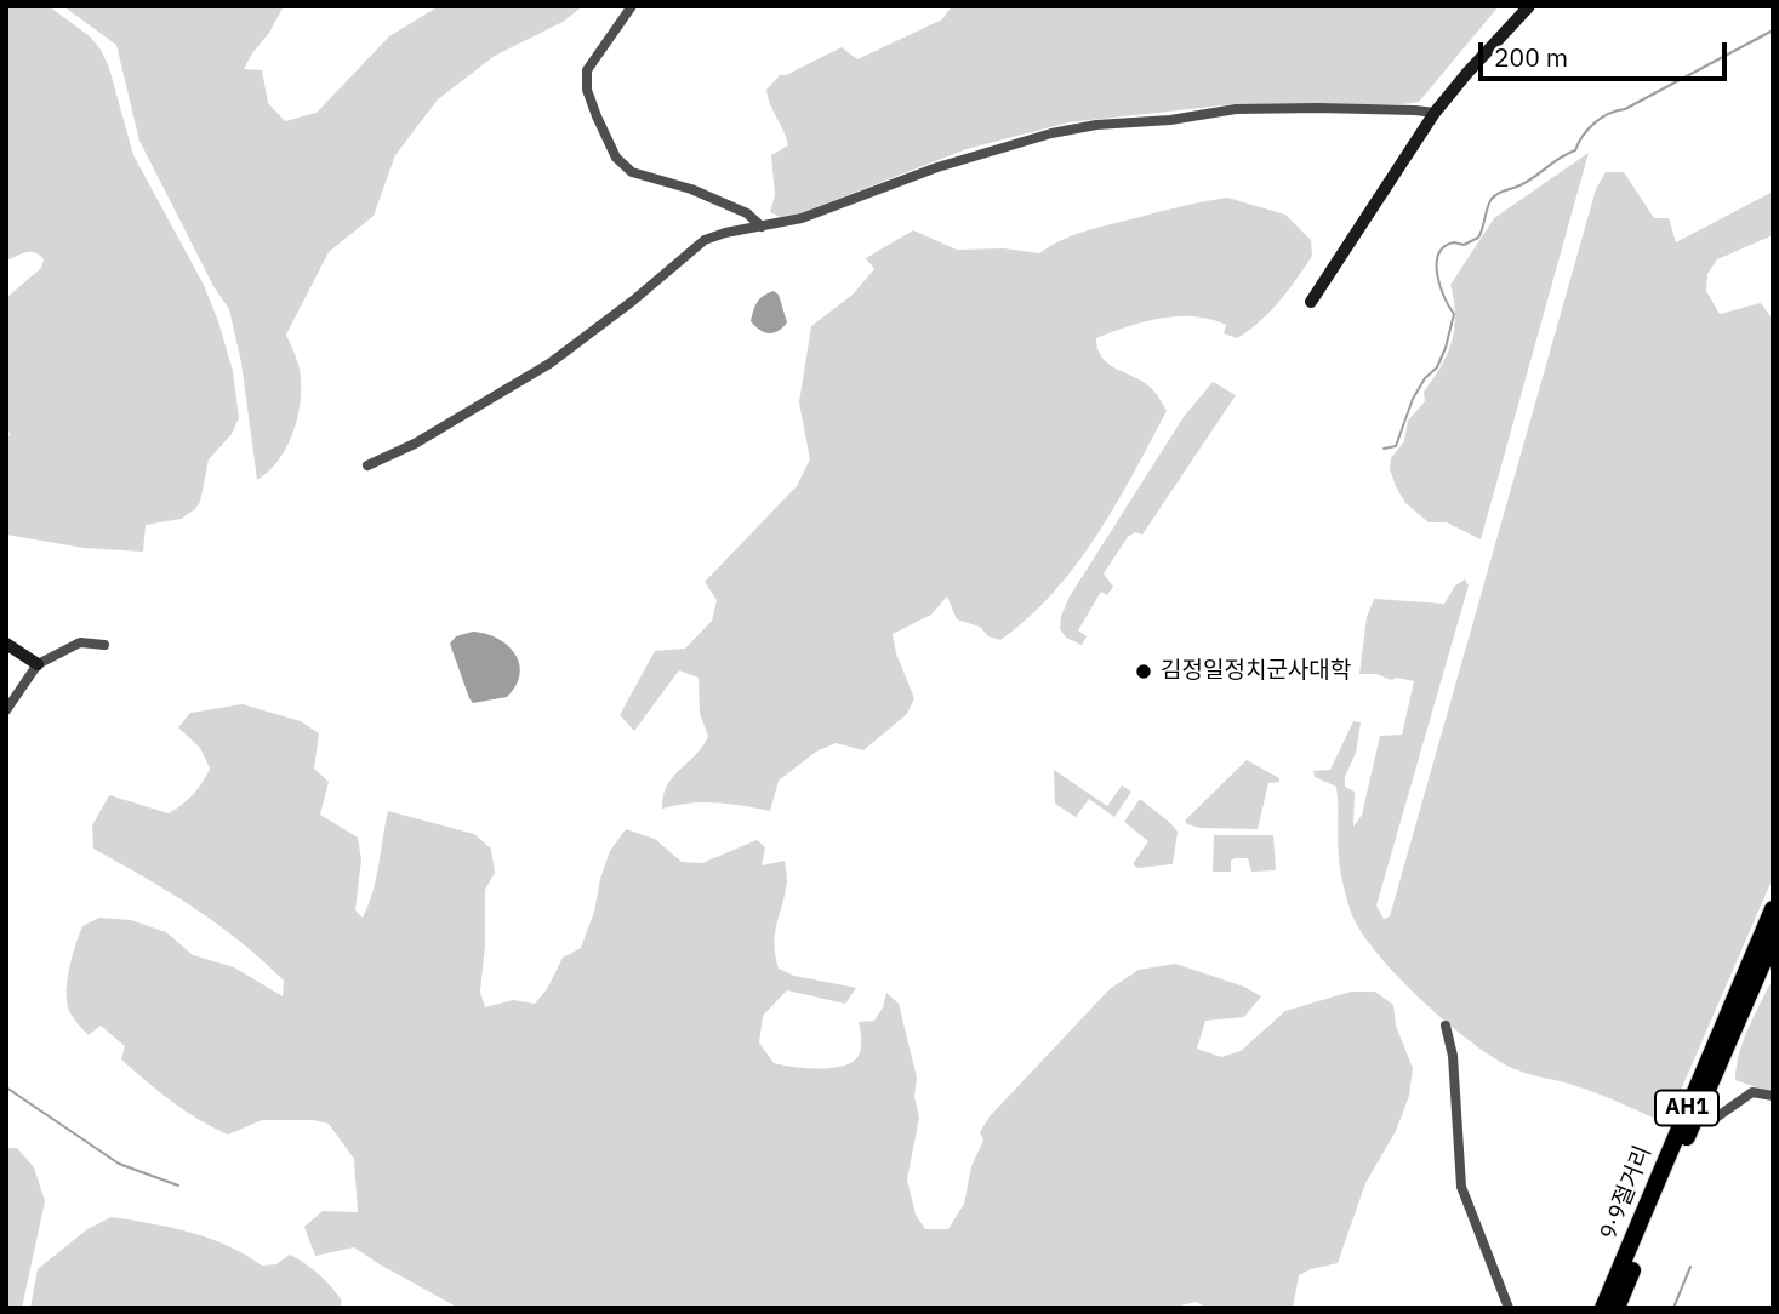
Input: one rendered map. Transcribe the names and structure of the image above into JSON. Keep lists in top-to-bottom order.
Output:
{
  "streets": {
    "highway": ["AH1", "9·9절거리"]
  },
  "places": ["김정일정치군사대학"],
  "scale_bar": "200 m"
}
